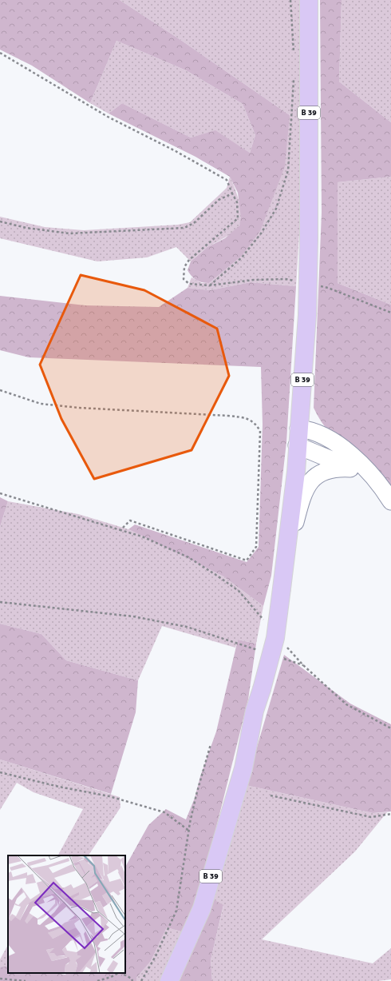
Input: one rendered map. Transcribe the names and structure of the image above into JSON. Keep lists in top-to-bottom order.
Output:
{
  "streets": {
    "main road": ["B 39"]
  }
}
